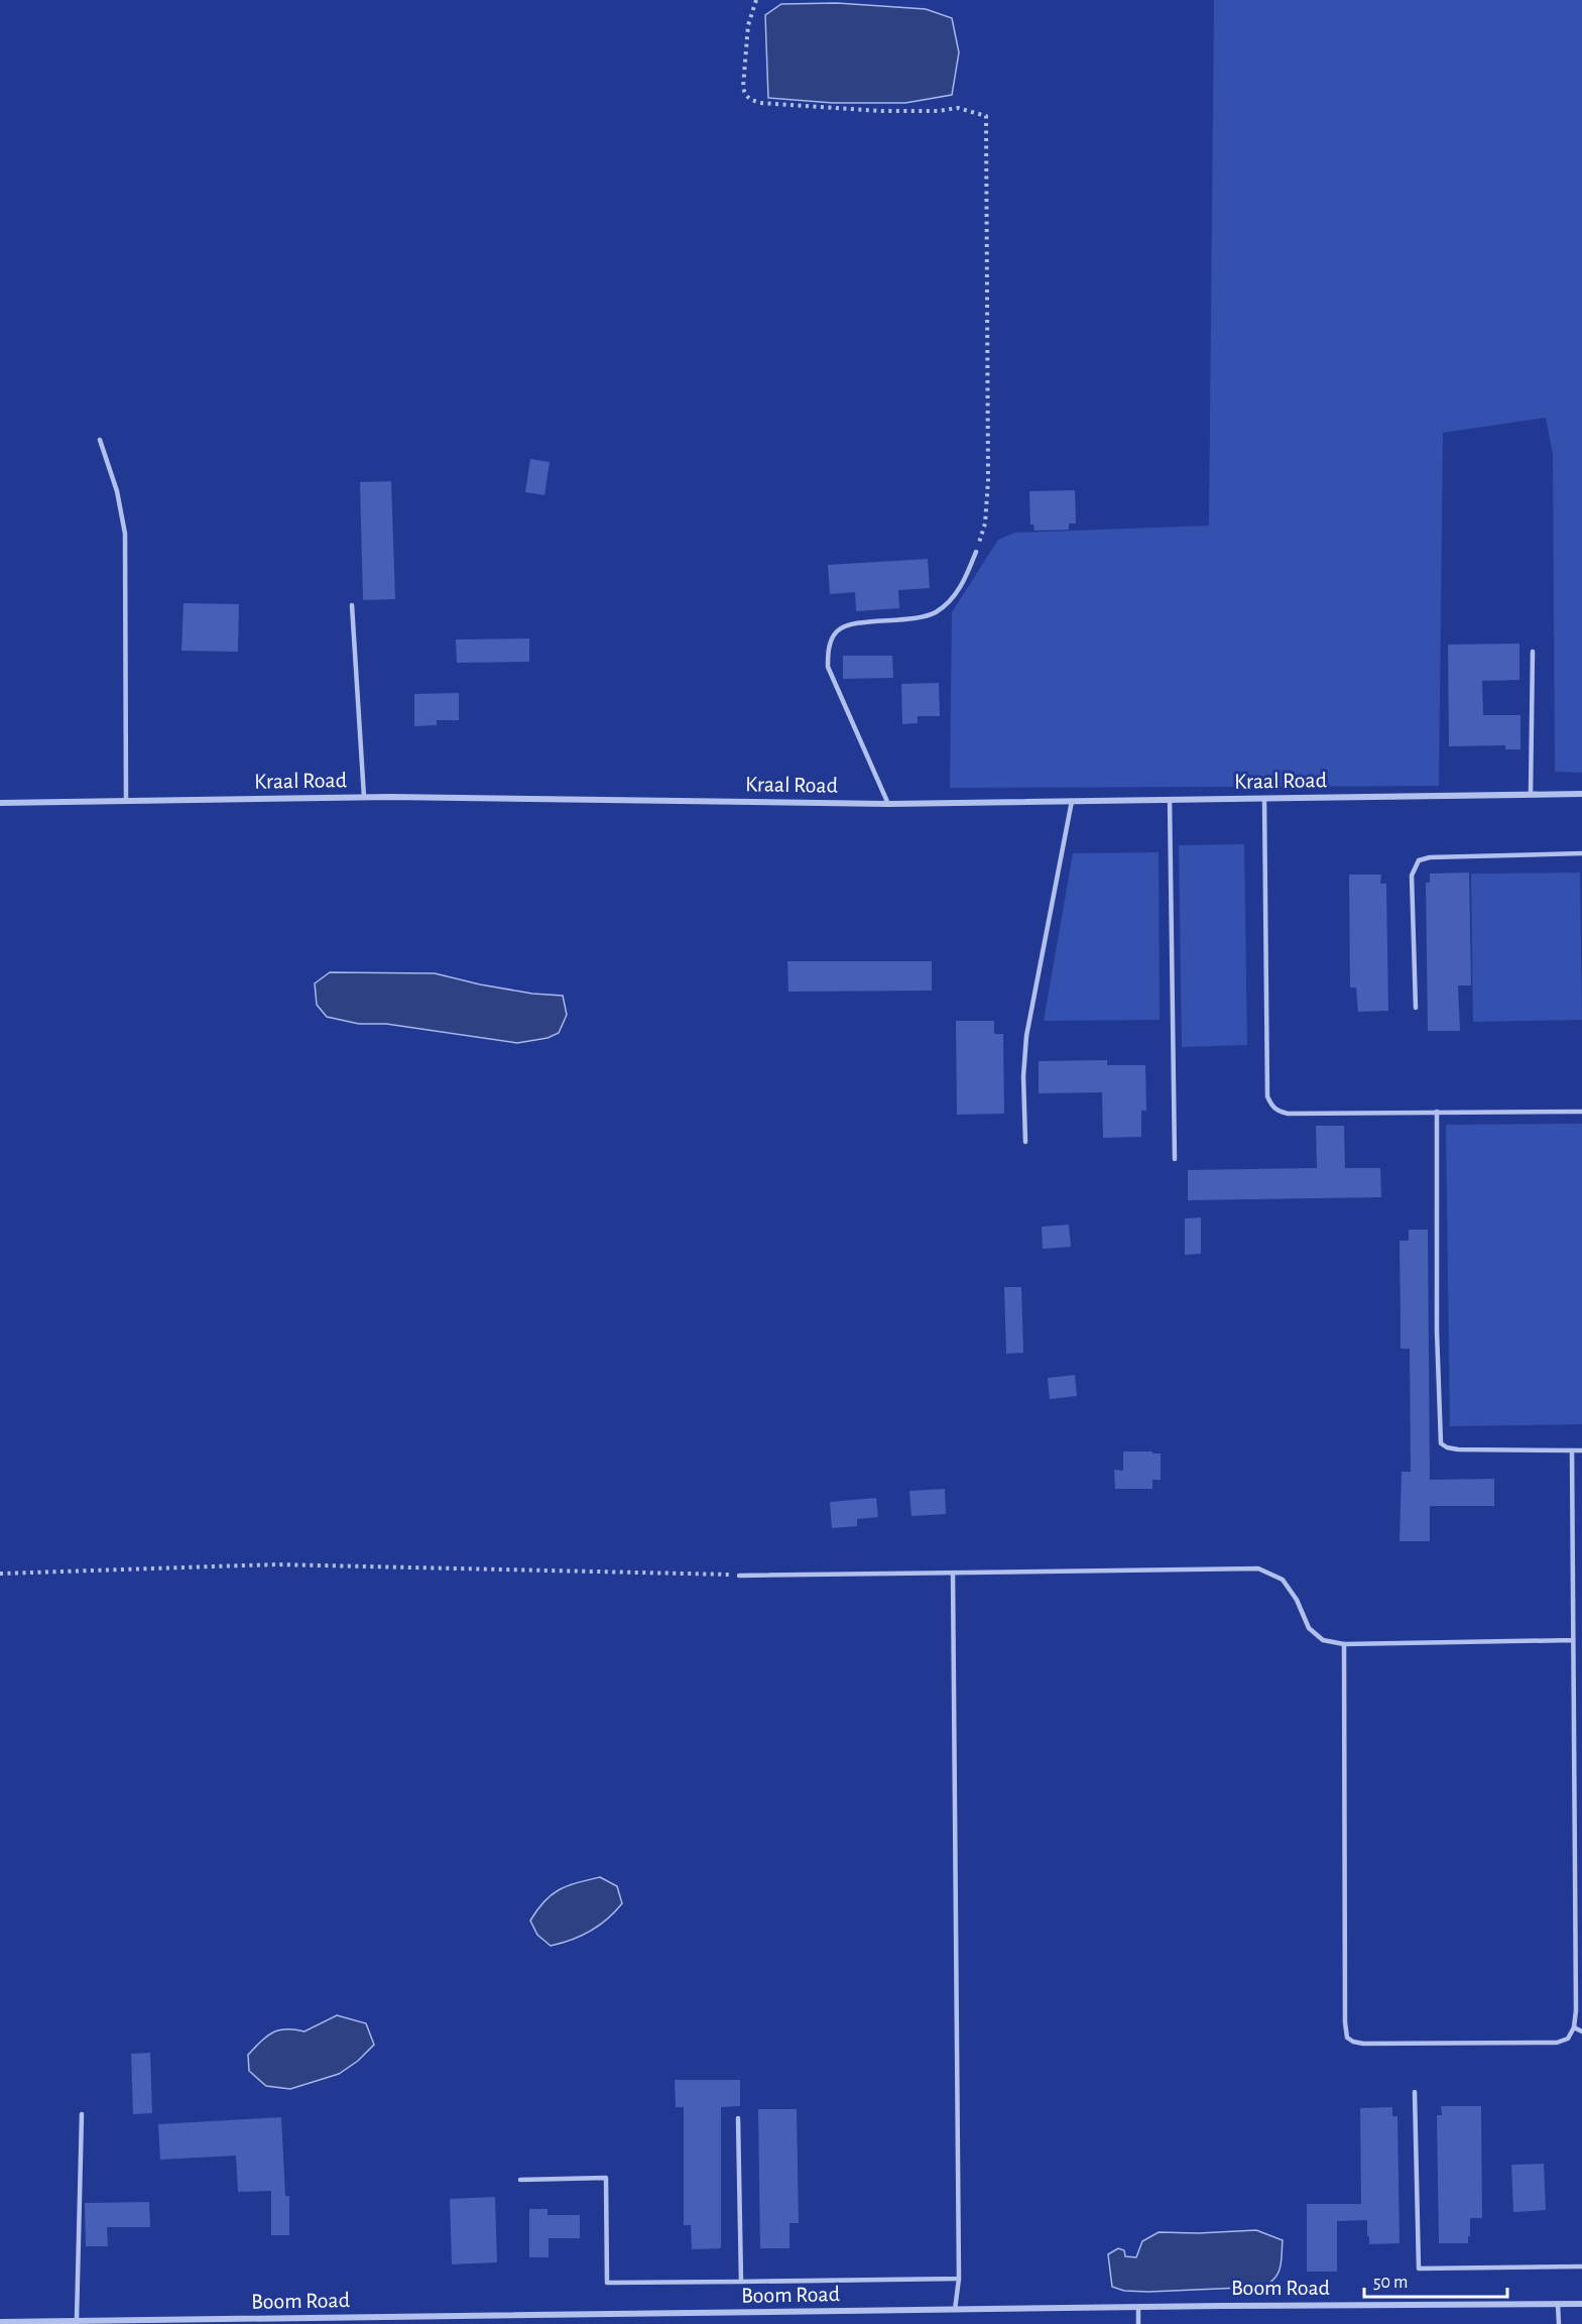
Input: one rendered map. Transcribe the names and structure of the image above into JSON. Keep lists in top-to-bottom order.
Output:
{
  "streets": {
    "street": ["Kraal Road", "Boom Road"]
  },
  "scale_bar": "50 m"
}
